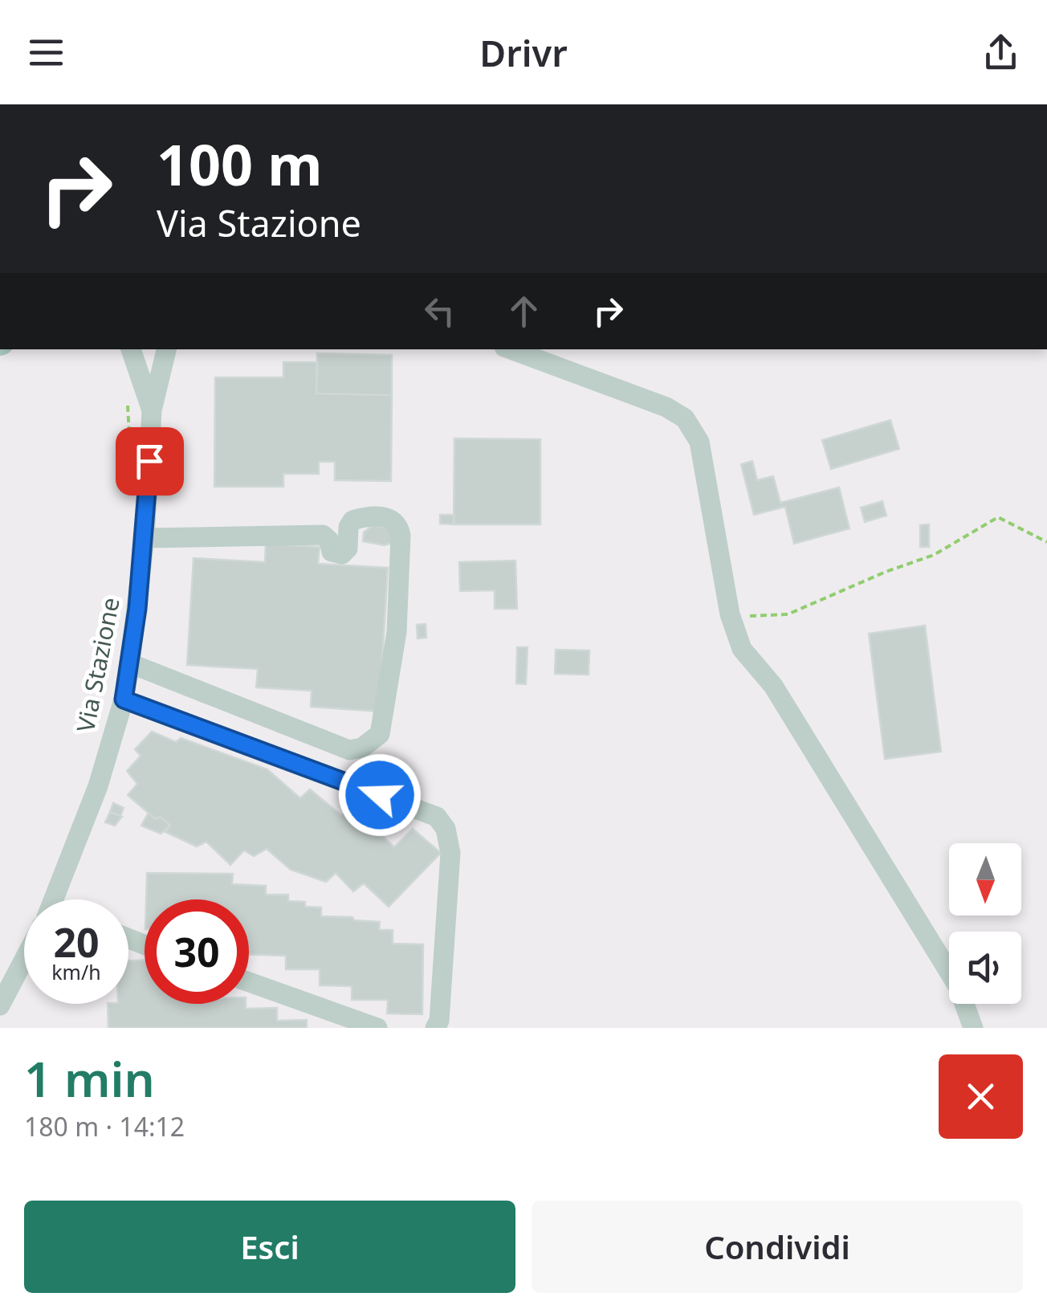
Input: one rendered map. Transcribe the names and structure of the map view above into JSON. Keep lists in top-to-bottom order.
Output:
{
  "streets": {
    "street": ["Via Stazione"]
  },
  "north": "bottom",
  "page": {
    "header": "Drivr",
    "turn": ["100 m", "Via Stazione"],
    "speed": "20 km/h",
    "limit": "30",
    "heading": ["1 min", "180 m · 14:12"],
    "buttons": ["Esci", "Condividi"]
  }
}
